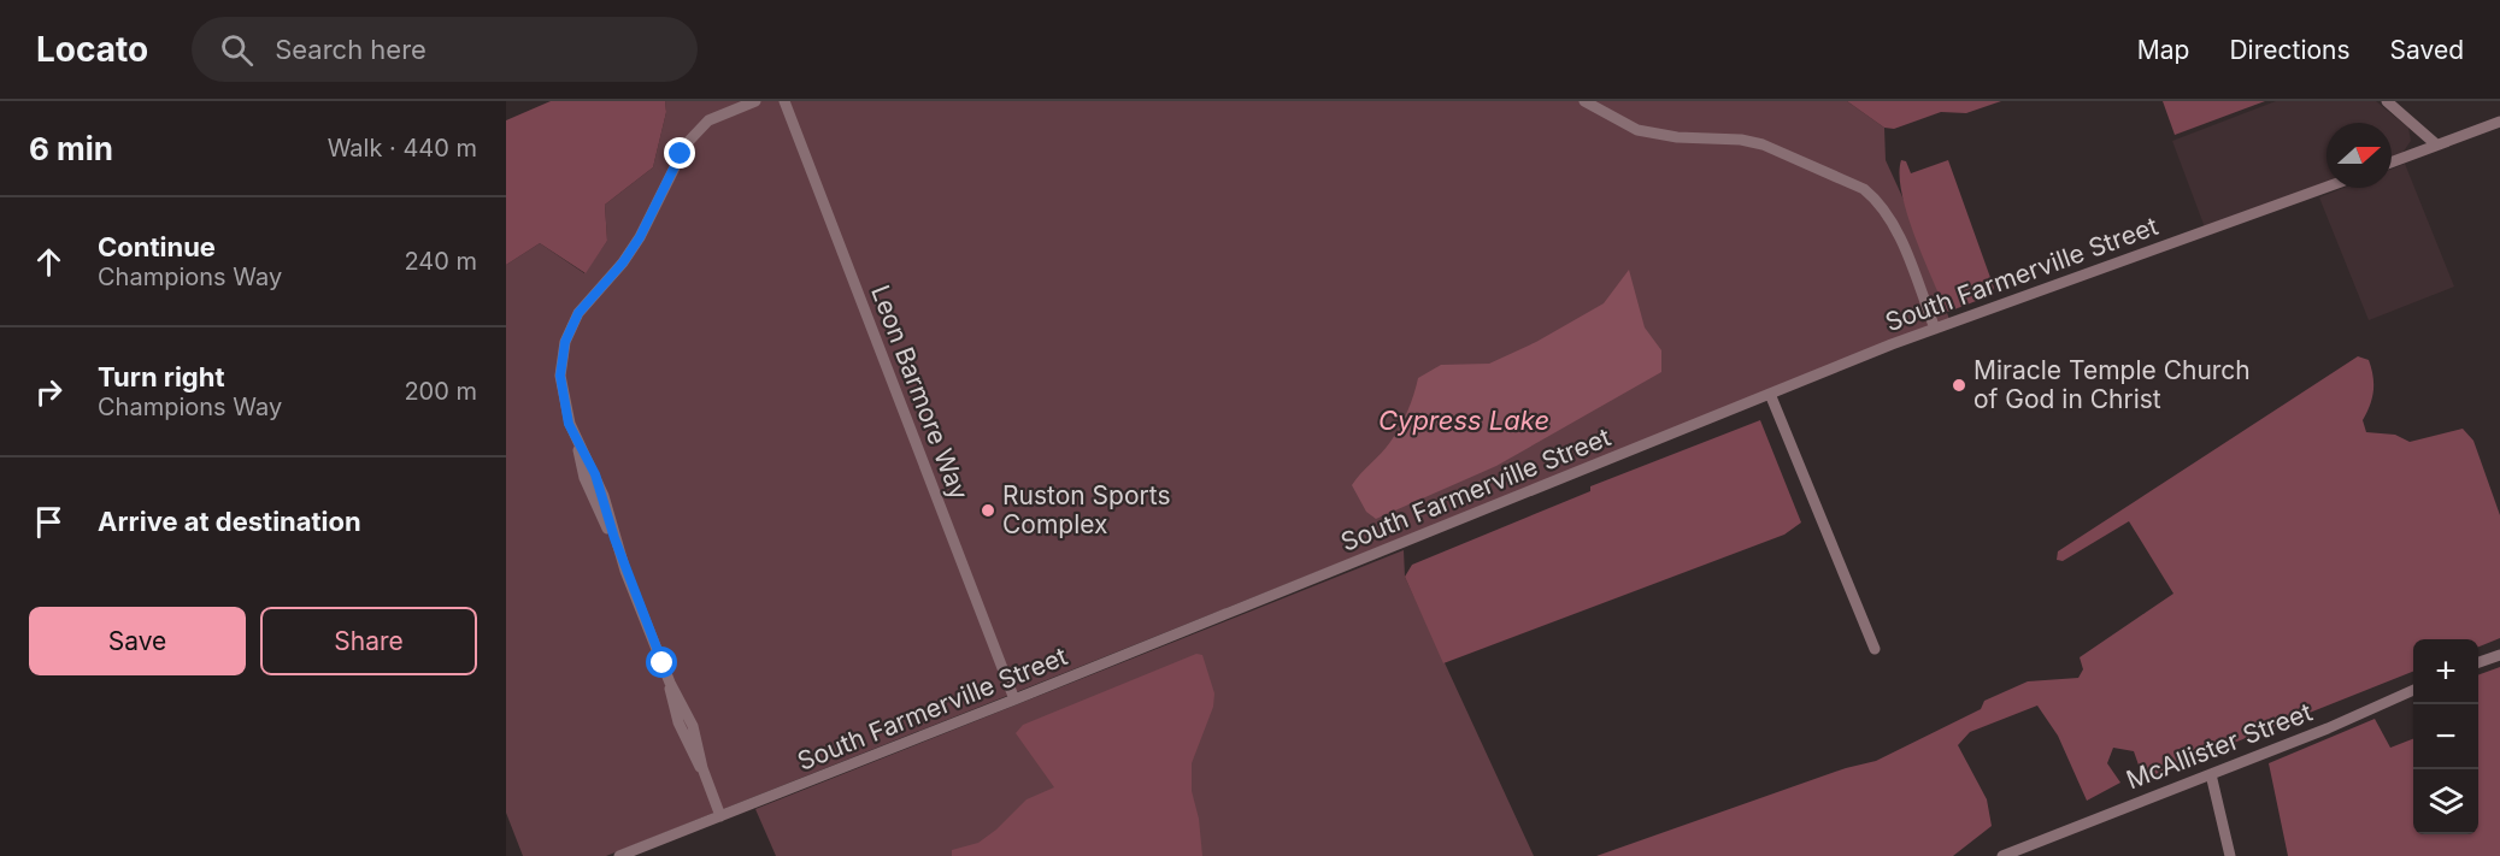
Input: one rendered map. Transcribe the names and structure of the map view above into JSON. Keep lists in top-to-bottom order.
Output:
{
  "streets": {
    "street": ["South Farmerville Street", "Leon Barmore Way", "McAllister Street"]
  },
  "crossings": [
    ["South Farmerville Street", "Leon Barmore Way"]
  ],
  "water": ["Cypress Lake"],
  "places": ["Miracle Temple Church of God in Christ", "Ruston Sports Complex"],
  "north": "right",
  "page": {
    "header": "Locato",
    "search": "Search here",
    "nav": ["Map", "Directions", "Saved"],
    "heading": ["6 min", "Walk · 440 m"],
    "list": [
      ["Continue", "Champions Way", "240 m"],
      ["Turn right", "Champions Way", "200 m"],
      "Arrive at destination"
    ],
    "buttons": ["Save", "Share"],
    "map_buttons": ["+", "−"]
  }
}
